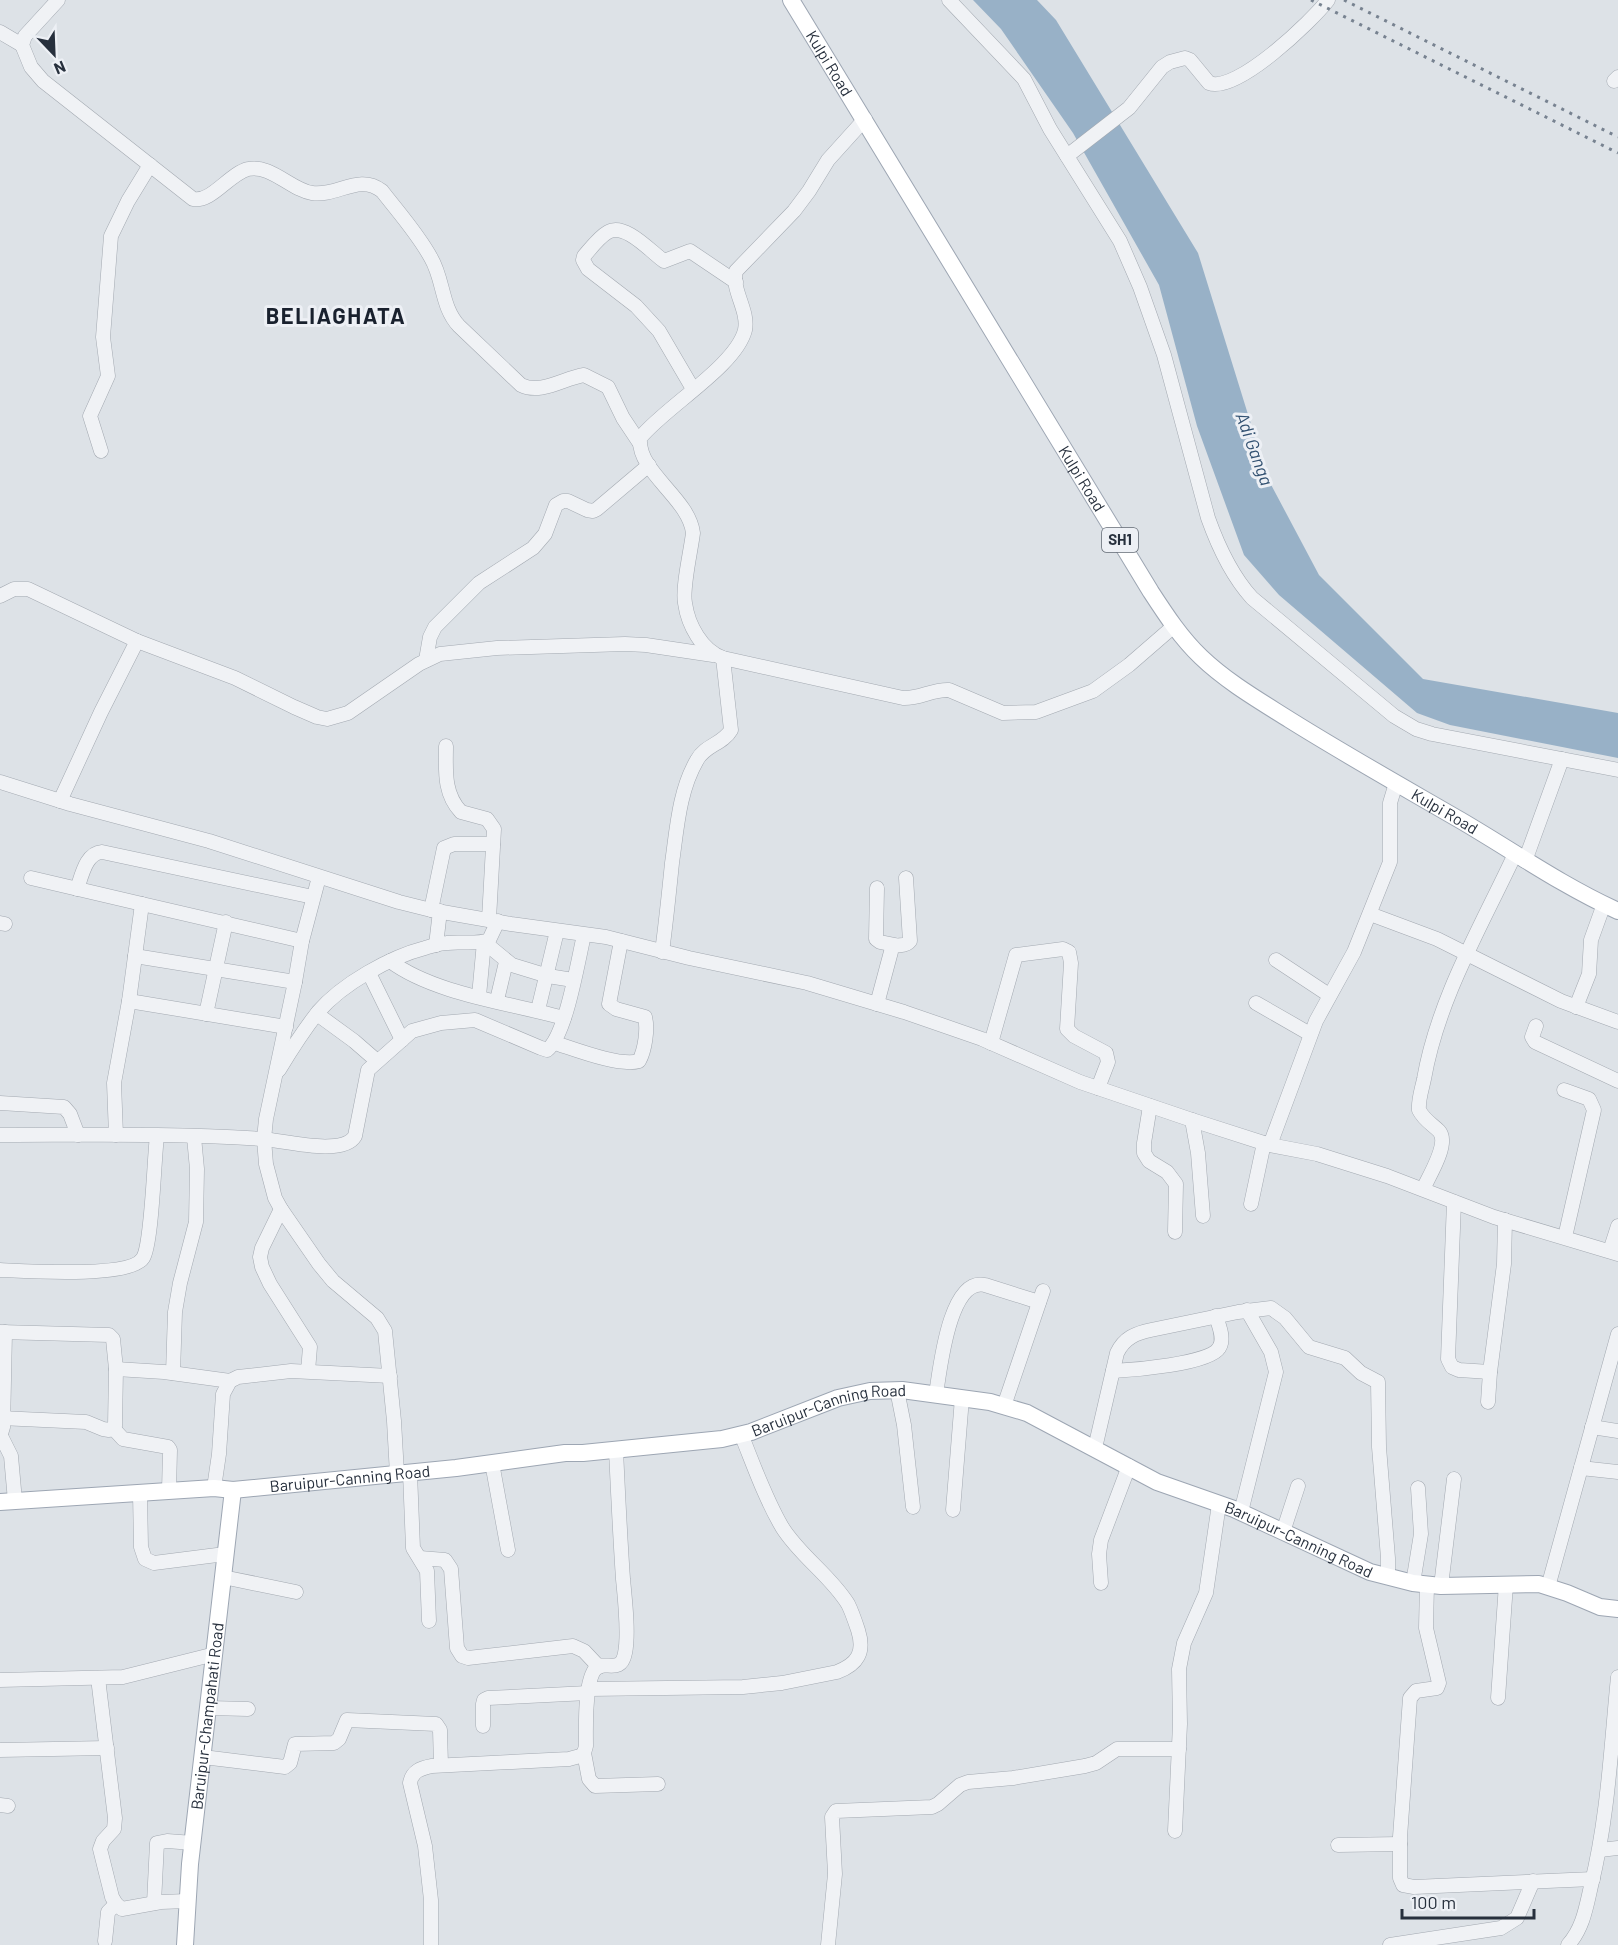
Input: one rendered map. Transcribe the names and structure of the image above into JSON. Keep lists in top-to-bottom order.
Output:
{
  "streets": {
    "main road": [
      "Kulpi Road",
      "SH1",
      "Baruipur-Canning Road",
      "Baruipur-Champahati Road"
    ]
  },
  "crossings": [
    ["Baruipur-Canning Road", "Baruipur-Champahati Road"]
  ],
  "districts": ["BELIAGHATA"],
  "water": ["Adi Ganga"],
  "scale_bar": "100 m",
  "north": "bottom right"
}
